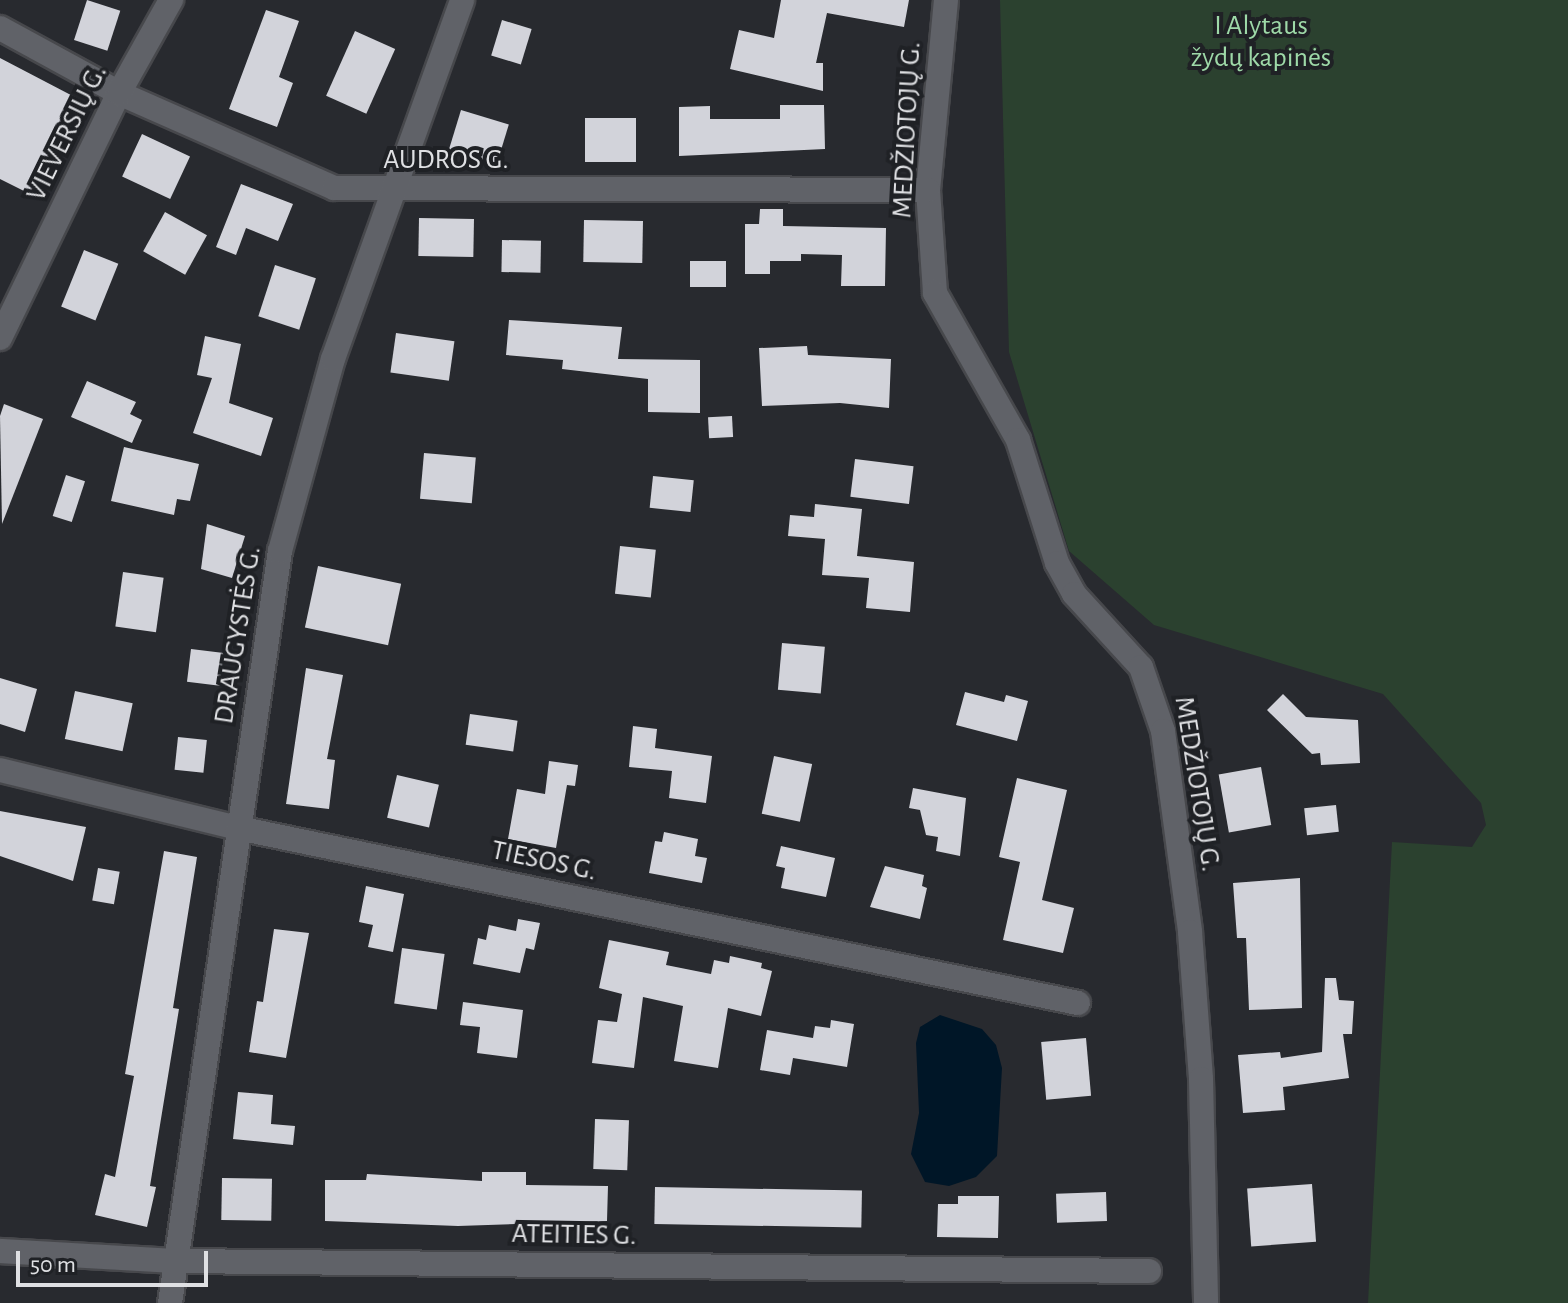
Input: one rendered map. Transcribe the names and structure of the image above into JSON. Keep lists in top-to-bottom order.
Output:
{
  "streets": {
    "street": [
      "MEDŽIOTOJŲ G.",
      "VIEVERSIŲ G.",
      "AUDROS G.",
      "DRAUGYSTĖS G.",
      "TIESOS G.",
      "ATEITIES G."
    ]
  },
  "crossings": [
    ["MEDŽIOTOJŲ G.", "AUDROS G."],
    ["VIEVERSIŲ G.", "AUDROS G."],
    ["AUDROS G.", "DRAUGYSTĖS G."],
    ["DRAUGYSTĖS G.", "TIESOS G."],
    ["DRAUGYSTĖS G.", "ATEITIES G."]
  ],
  "parks": ["I Alytaus žydų kapinės"],
  "scale_bar": "50 m"
}
